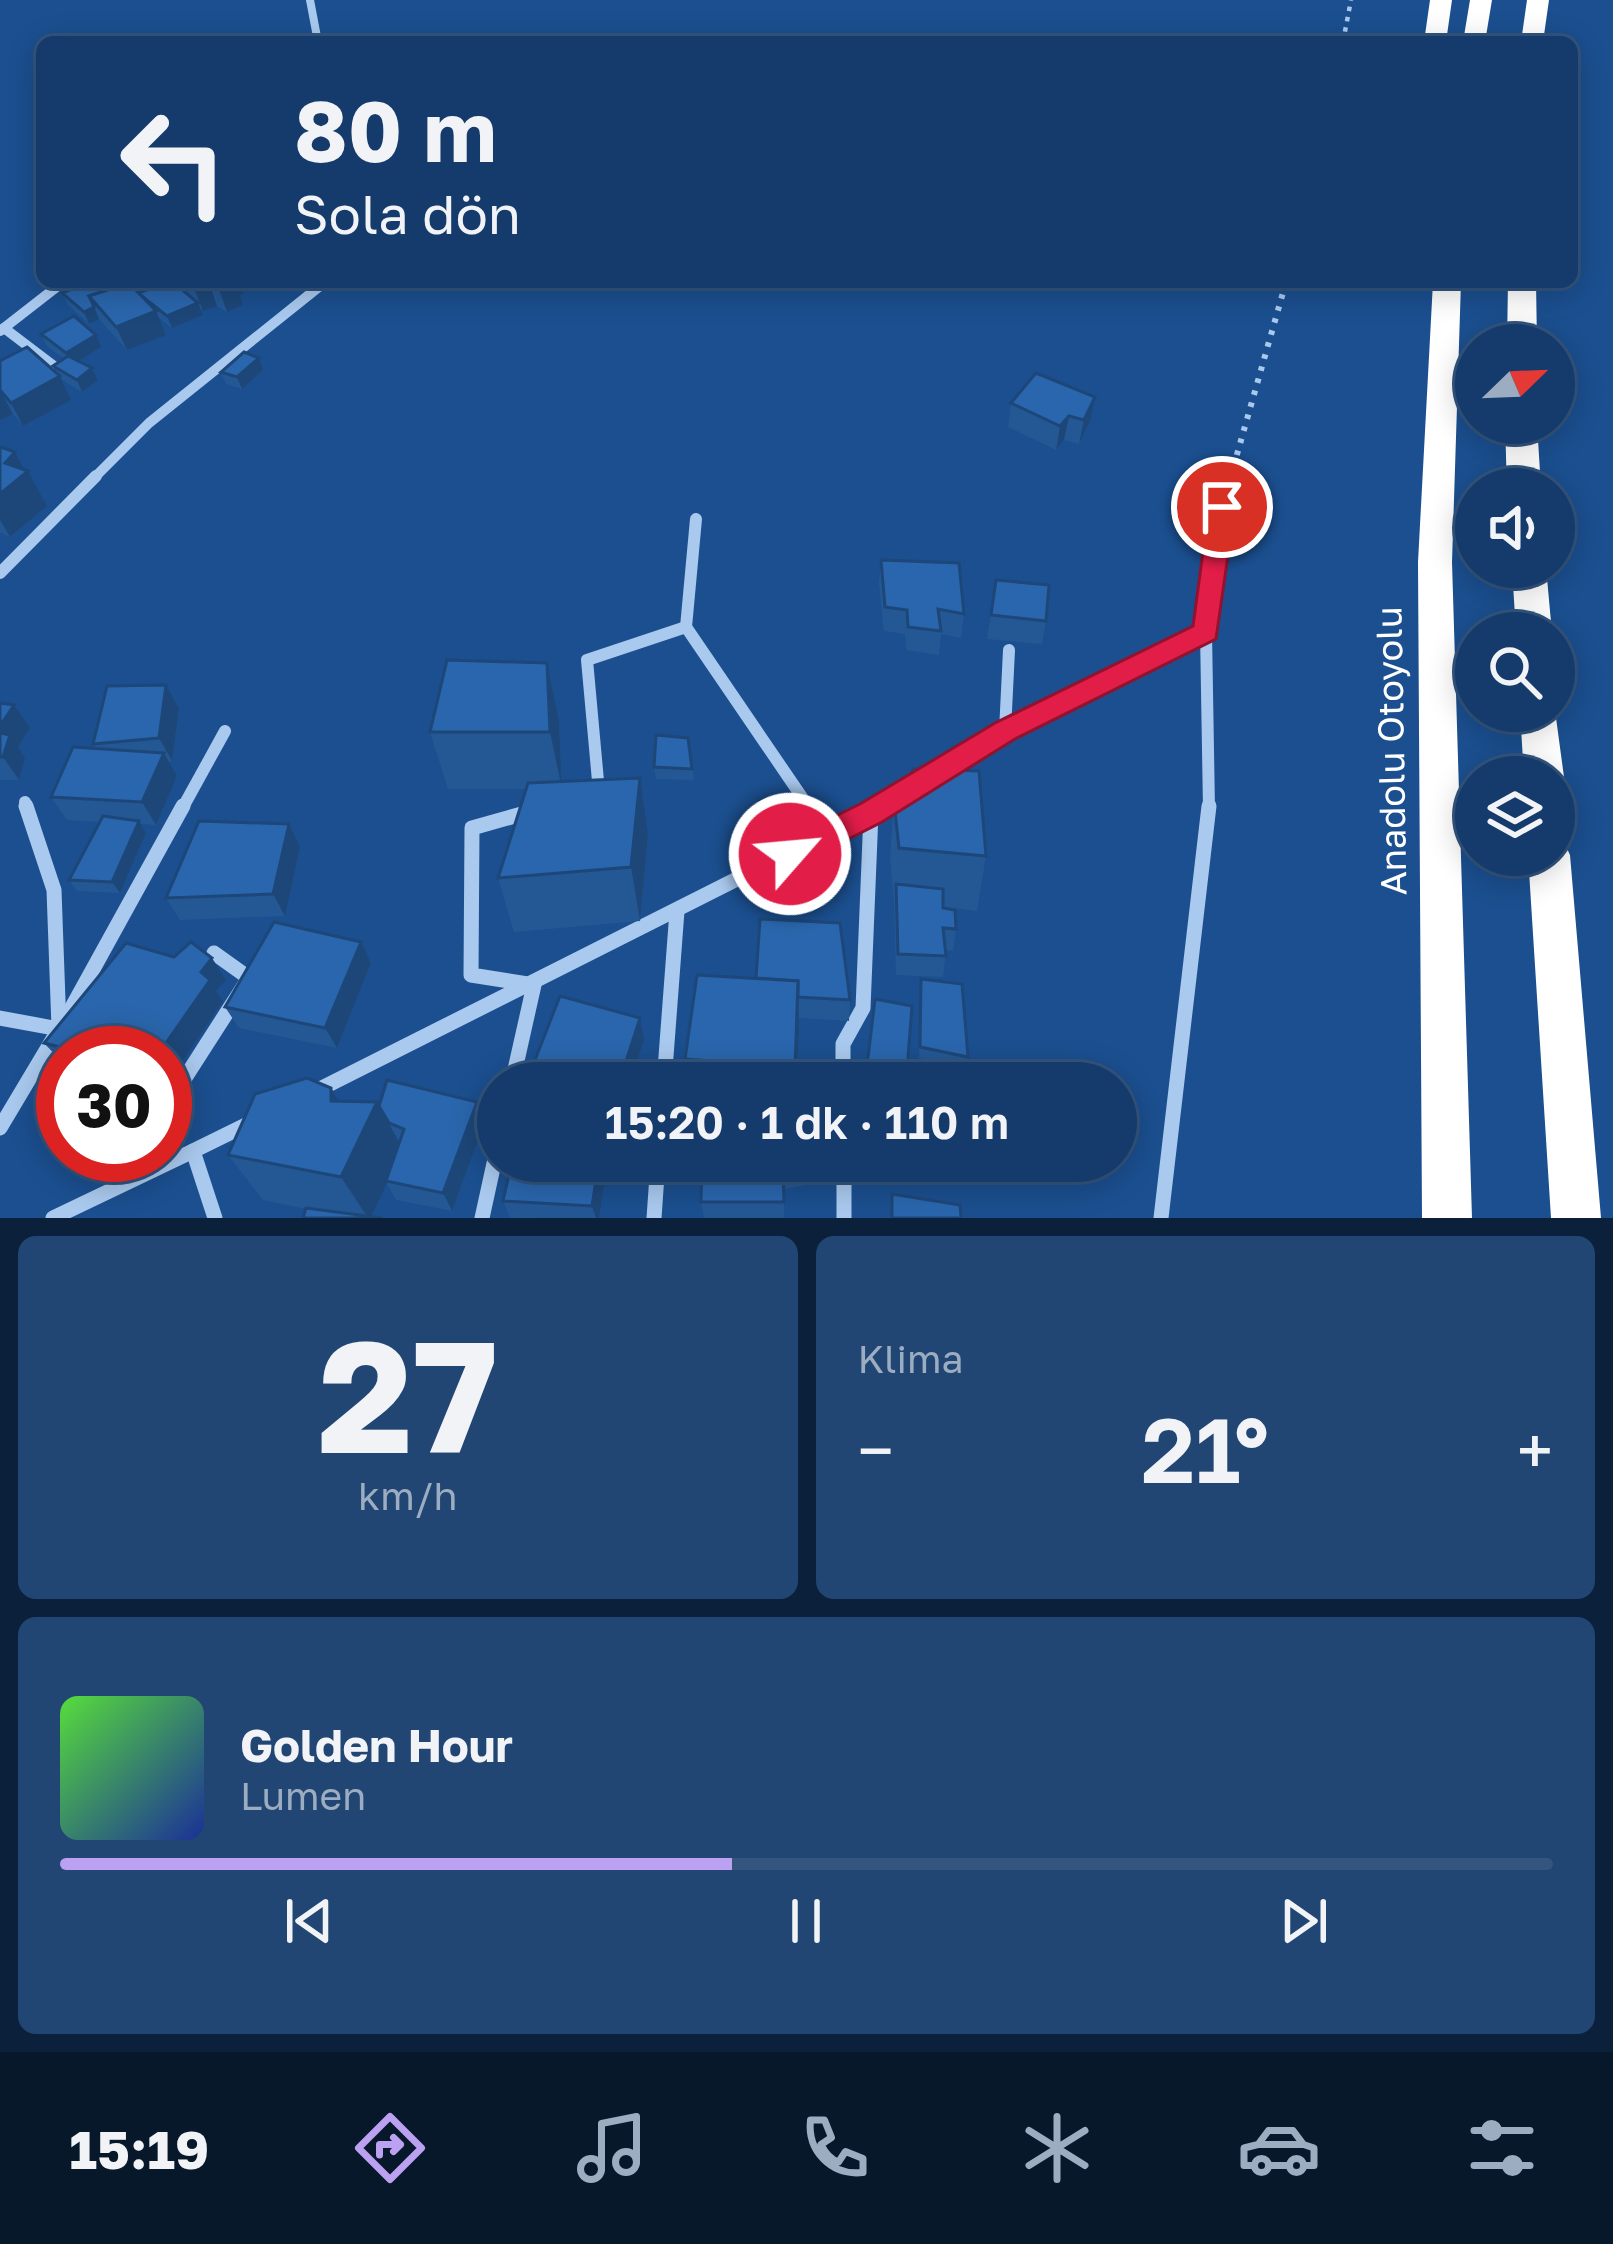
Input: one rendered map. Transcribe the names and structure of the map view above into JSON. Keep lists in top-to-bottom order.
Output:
{
  "streets": {
    "highway": ["Anadolu Otoyolu"]
  },
  "north": "top right",
  "page": {
    "turn": ["80 m", "Sola dön"],
    "limit": "30",
    "trip": "15:20 · 1 dk · 110 m",
    "tile": [
      ["27", "km/h"],
      "Klima"
    ],
    "heat": ["−", "21°", "+"],
    "song": ["Golden Hour", "Lumen"],
    "tabs": "15:19"
  }
}
